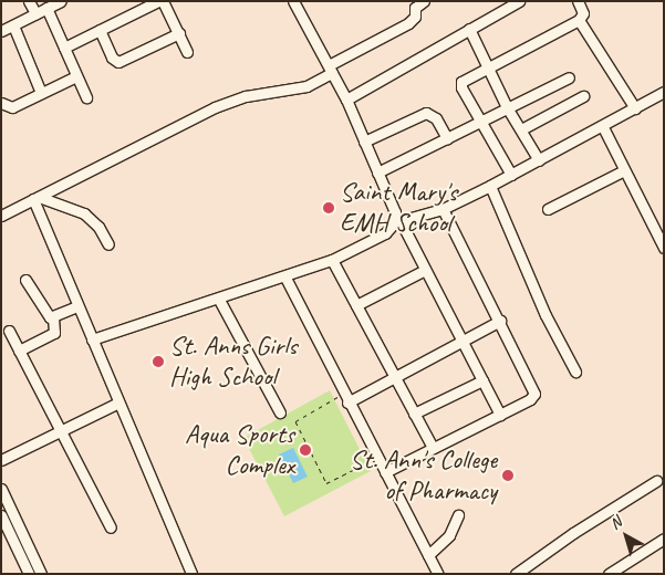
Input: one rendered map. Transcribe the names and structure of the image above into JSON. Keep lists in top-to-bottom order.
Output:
{
  "places": [
    "Saint Mary's EMH School",
    "St. Anns Girls High School",
    "Aqua Sports Complex",
    "St. Ann's College of Pharmacy"
  ],
  "north": "top left"
}
